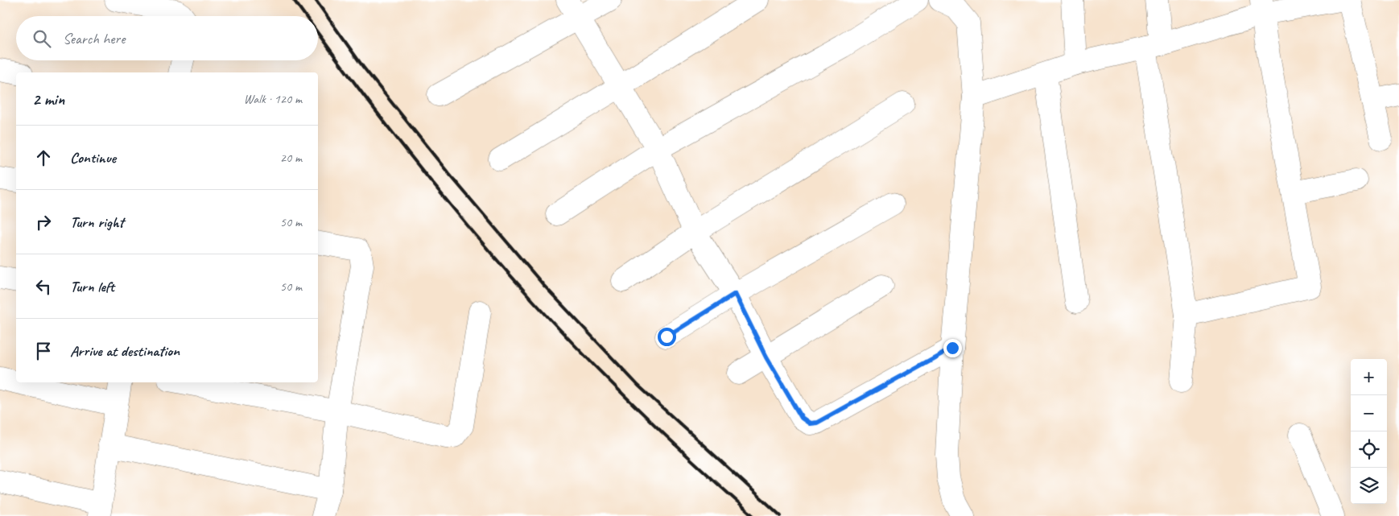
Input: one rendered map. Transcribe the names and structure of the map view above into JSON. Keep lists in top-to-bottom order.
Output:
{
  "page": {
    "search": "Search here",
    "heading": ["2 min", "Walk · 120 m"],
    "list": [
      ["Continue", "20 m"],
      ["Turn right", "50 m"],
      ["Turn left", "50 m"],
      "Arrive at destination"
    ],
    "map_buttons": ["+", "−"]
  }
}
